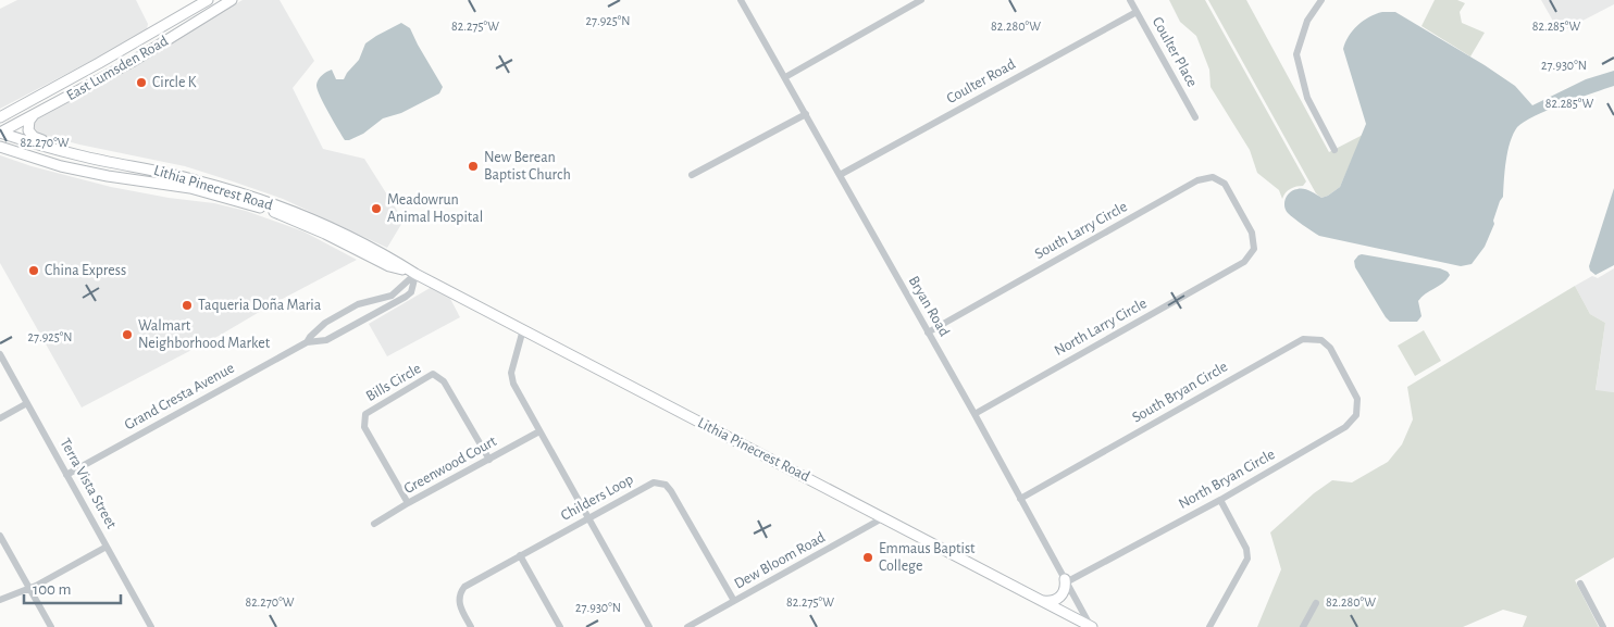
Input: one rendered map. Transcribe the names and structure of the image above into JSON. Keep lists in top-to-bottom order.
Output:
{
  "streets": {
    "main road": ["East Lumsden Road", "Lithia Pinecrest Road"],
    "street": [
      "Coulter Place",
      "Coulter Road",
      "South Larry Circle",
      "Bryan Road",
      "North Larry Circle",
      "Bills Circle",
      "South Bryan Circle",
      "Grand Cresta Avenue",
      "Greenwood Court",
      "North Bryan Circle",
      "Terra Vista Street",
      "Childers Loop",
      "Dew Bloom Road"
    ]
  },
  "crossings": [
    ["Coulter Place", "Coulter Road"],
    ["East Lumsden Road", "Lithia Pinecrest Road"],
    ["Coulter Road", "Bryan Road"],
    ["Lithia Pinecrest Road", "Bryan Road"],
    ["Lithia Pinecrest Road", "Grand Cresta Avenue"],
    ["Lithia Pinecrest Road", "Dew Bloom Road"],
    ["South Larry Circle", "Bryan Road"],
    ["South Larry Circle", "North Larry Circle"],
    ["Bryan Road", "North Larry Circle"],
    ["Bryan Road", "South Bryan Circle"],
    ["Bryan Road", "North Bryan Circle"],
    ["Bills Circle", "Greenwood Court"],
    ["South Bryan Circle", "North Bryan Circle"],
    ["Grand Cresta Avenue", "Terra Vista Street"],
    ["Childers Loop", "Dew Bloom Road"]
  ],
  "places": [
    "Circle K",
    "New Berean Baptist Church",
    "Meadowrun Animal Hospital",
    "China Express",
    "Taqueria Doña Maria",
    "Walmart Neighborhood Market",
    "Emmaus Baptist College"
  ],
  "scale_bar": "100 m",
  "coordinates": [
    "27.925°N",
    "82.275°W",
    "82.280°W",
    "82.285°W",
    "27.930°N",
    "82.270°W"
  ]
}
